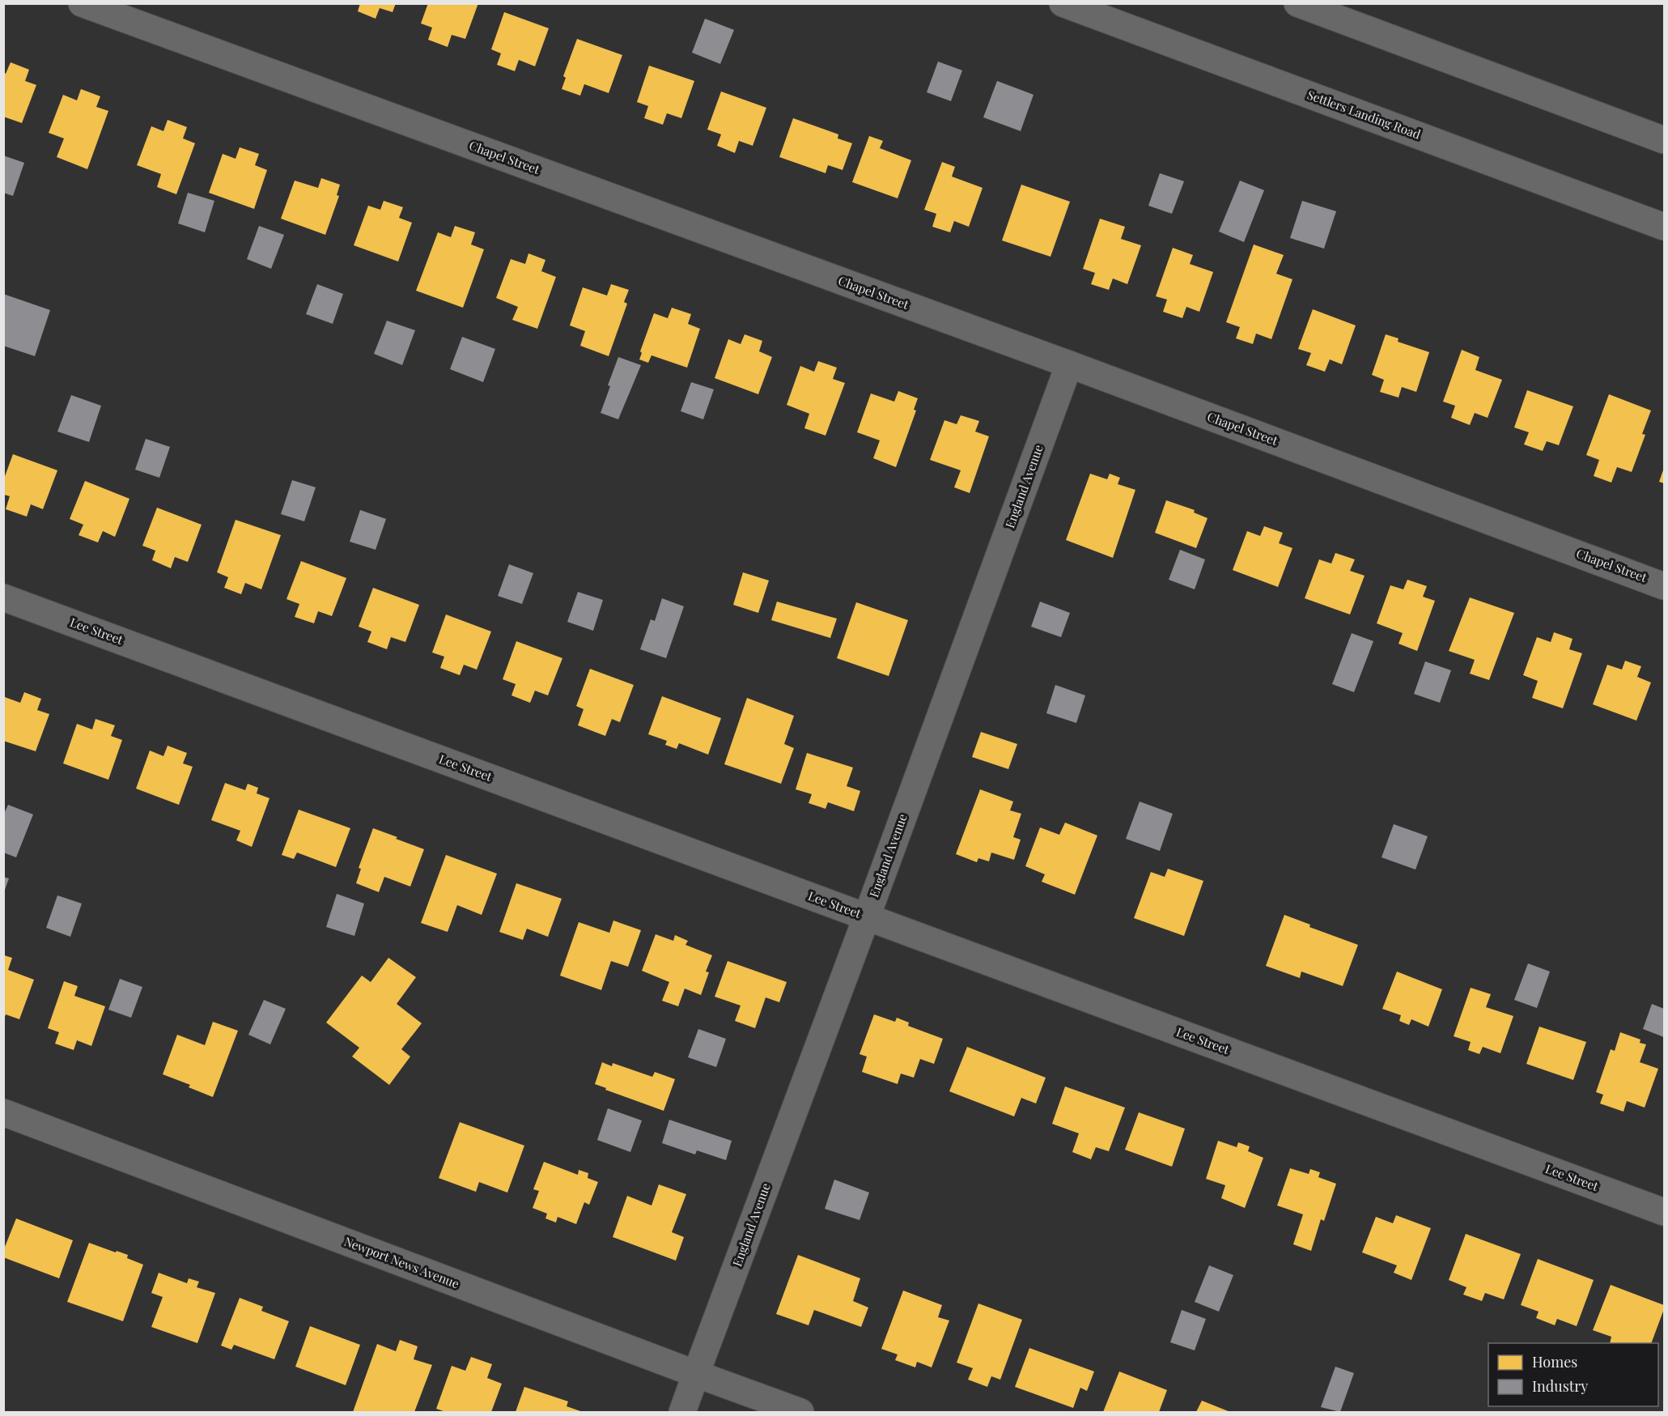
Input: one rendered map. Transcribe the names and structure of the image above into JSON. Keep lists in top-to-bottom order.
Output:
{
  "streets": {
    "street": [
      "Settlers Landing Road",
      "Chapel Street",
      "England Avenue",
      "Lee Street",
      "Newport News Avenue"
    ]
  },
  "crossings": [
    ["Chapel Street", "England Avenue"],
    ["England Avenue", "Lee Street"],
    ["England Avenue", "Newport News Avenue"]
  ],
  "legend": ["Homes", "Industry"]
}
